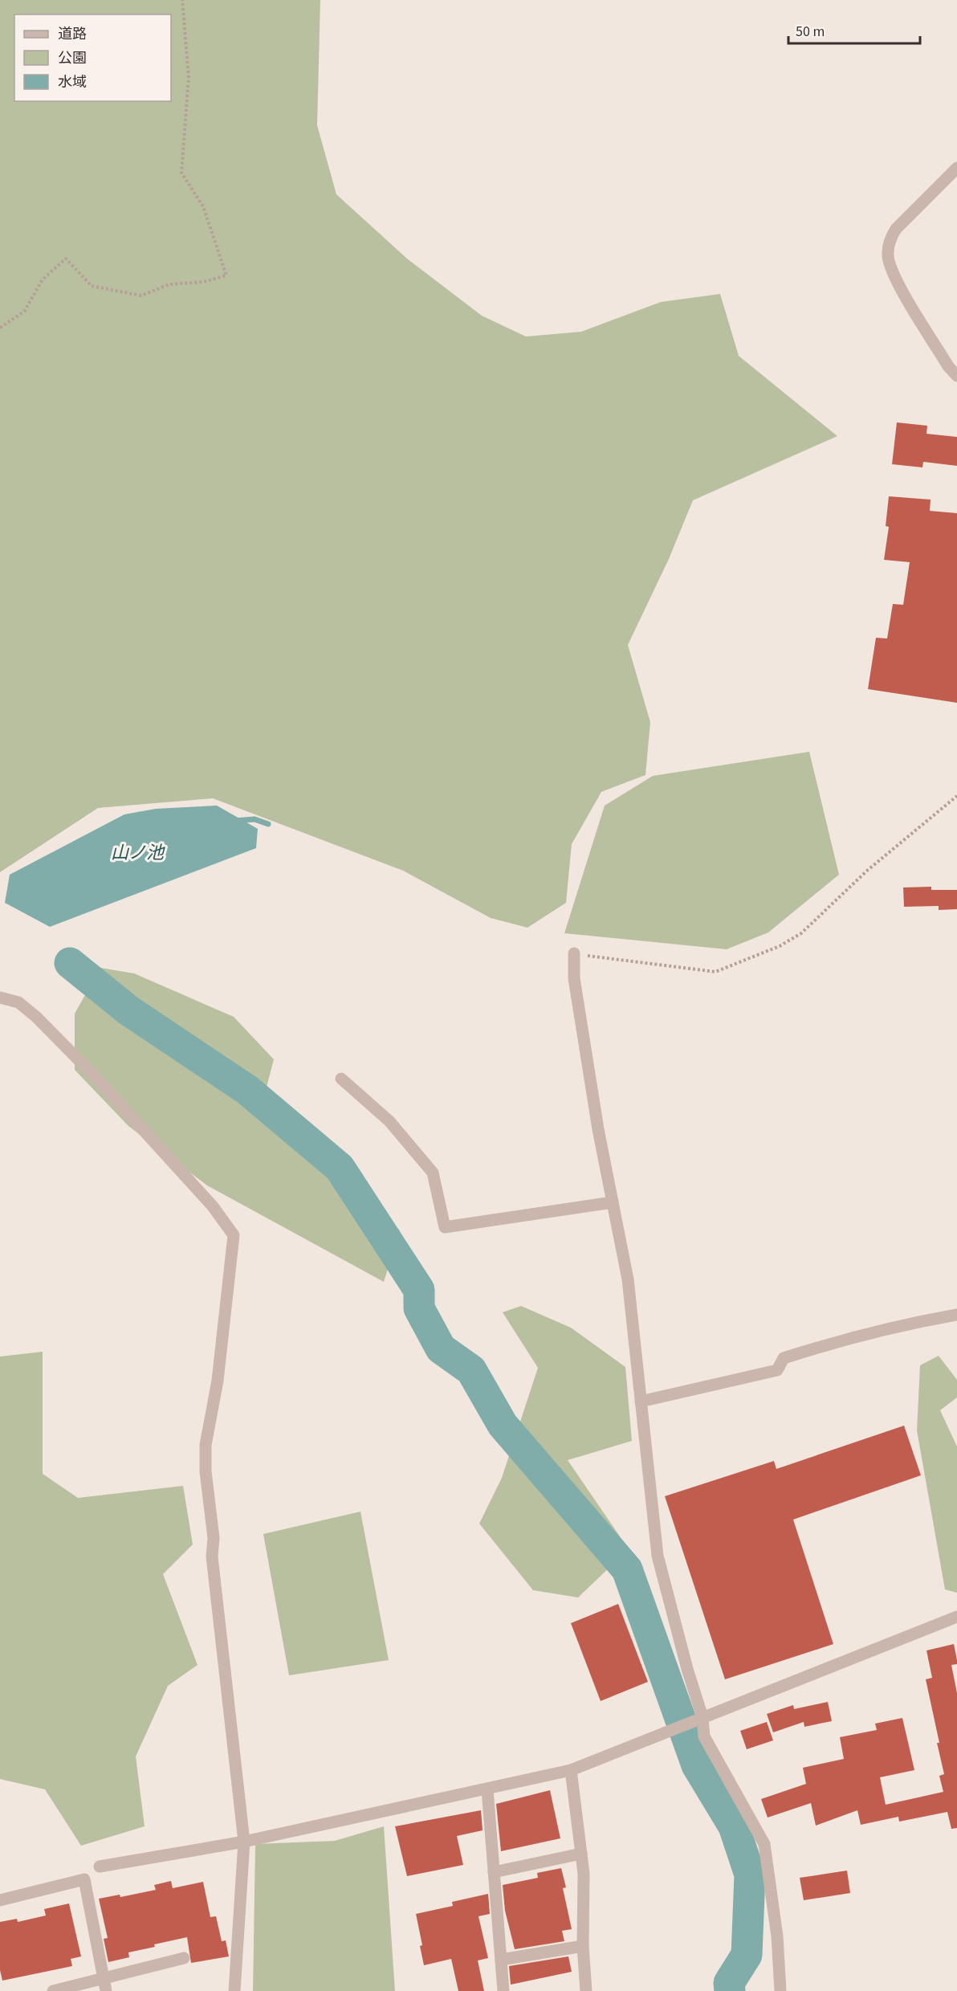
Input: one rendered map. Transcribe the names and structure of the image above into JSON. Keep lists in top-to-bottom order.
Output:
{
  "water": ["山ノ池"],
  "legend": ["道路", "公園", "水域"],
  "scale_bar": "50 m"
}
